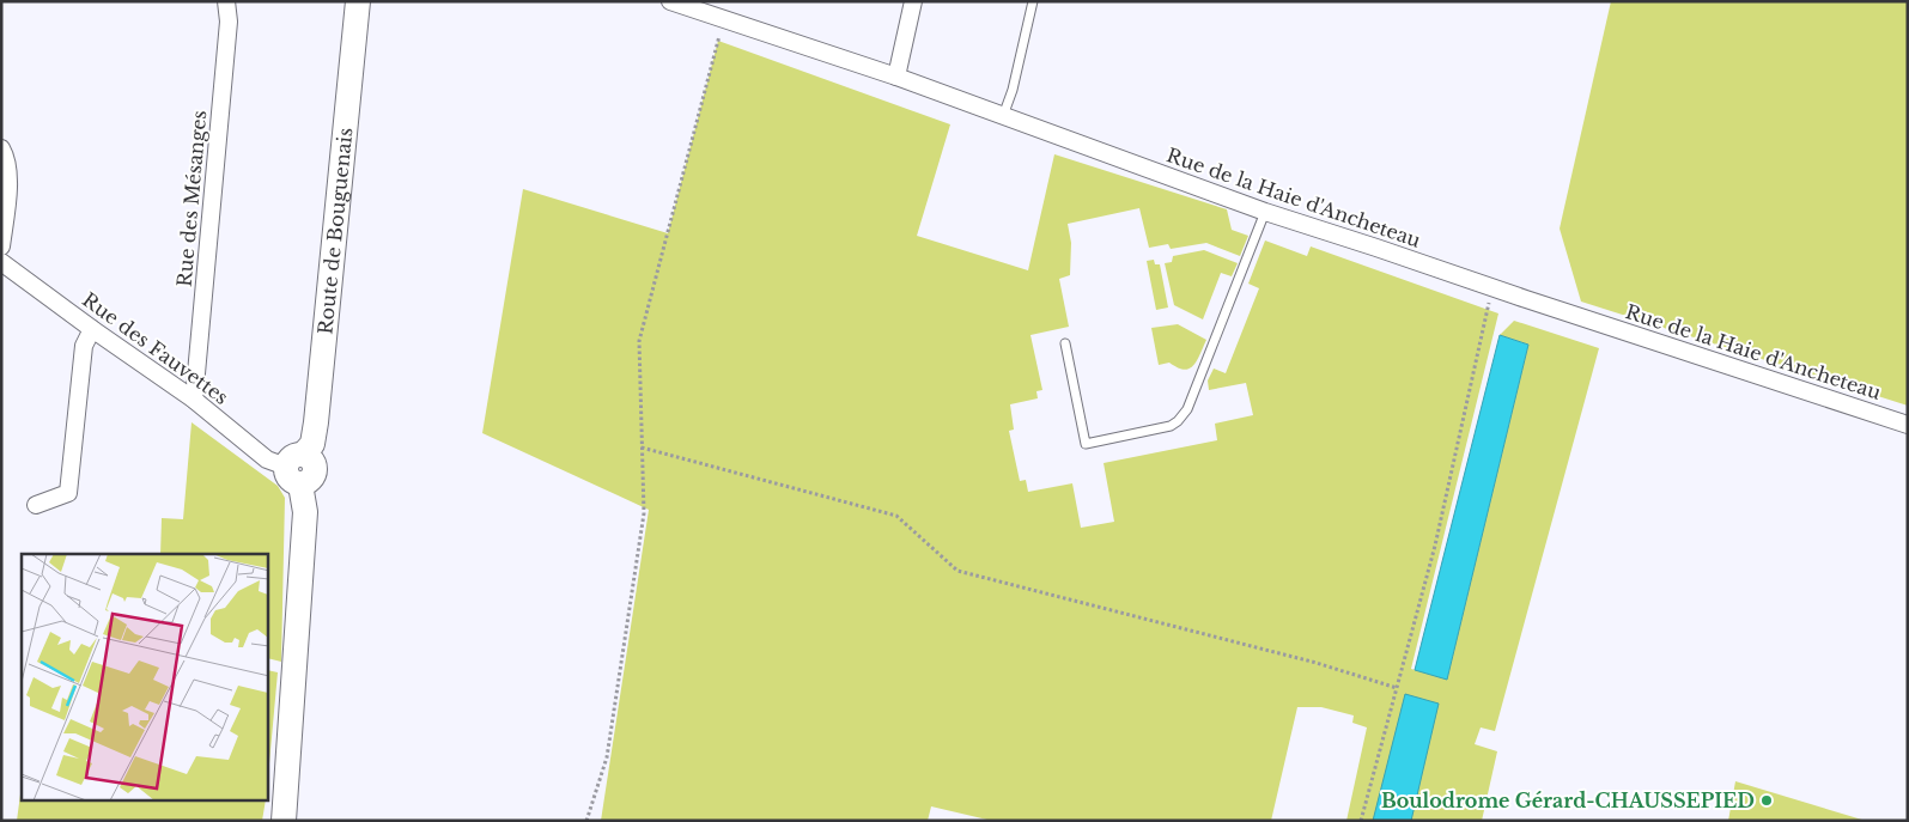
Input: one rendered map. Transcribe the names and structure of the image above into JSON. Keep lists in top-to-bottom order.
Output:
{
  "streets": {
    "street": [
      "Rue de la Haie d'Ancheteau",
      "Rue des Mésanges",
      "Route de Bouguenais",
      "Rue des Fauvettes"
    ]
  },
  "crossings": [
    ["Rue des Mésanges", "Rue des Fauvettes"],
    ["Route de Bouguenais", "Rue des Fauvettes"]
  ],
  "places": ["Boulodrome Gérard-CHAUSSEPIED"]
}
